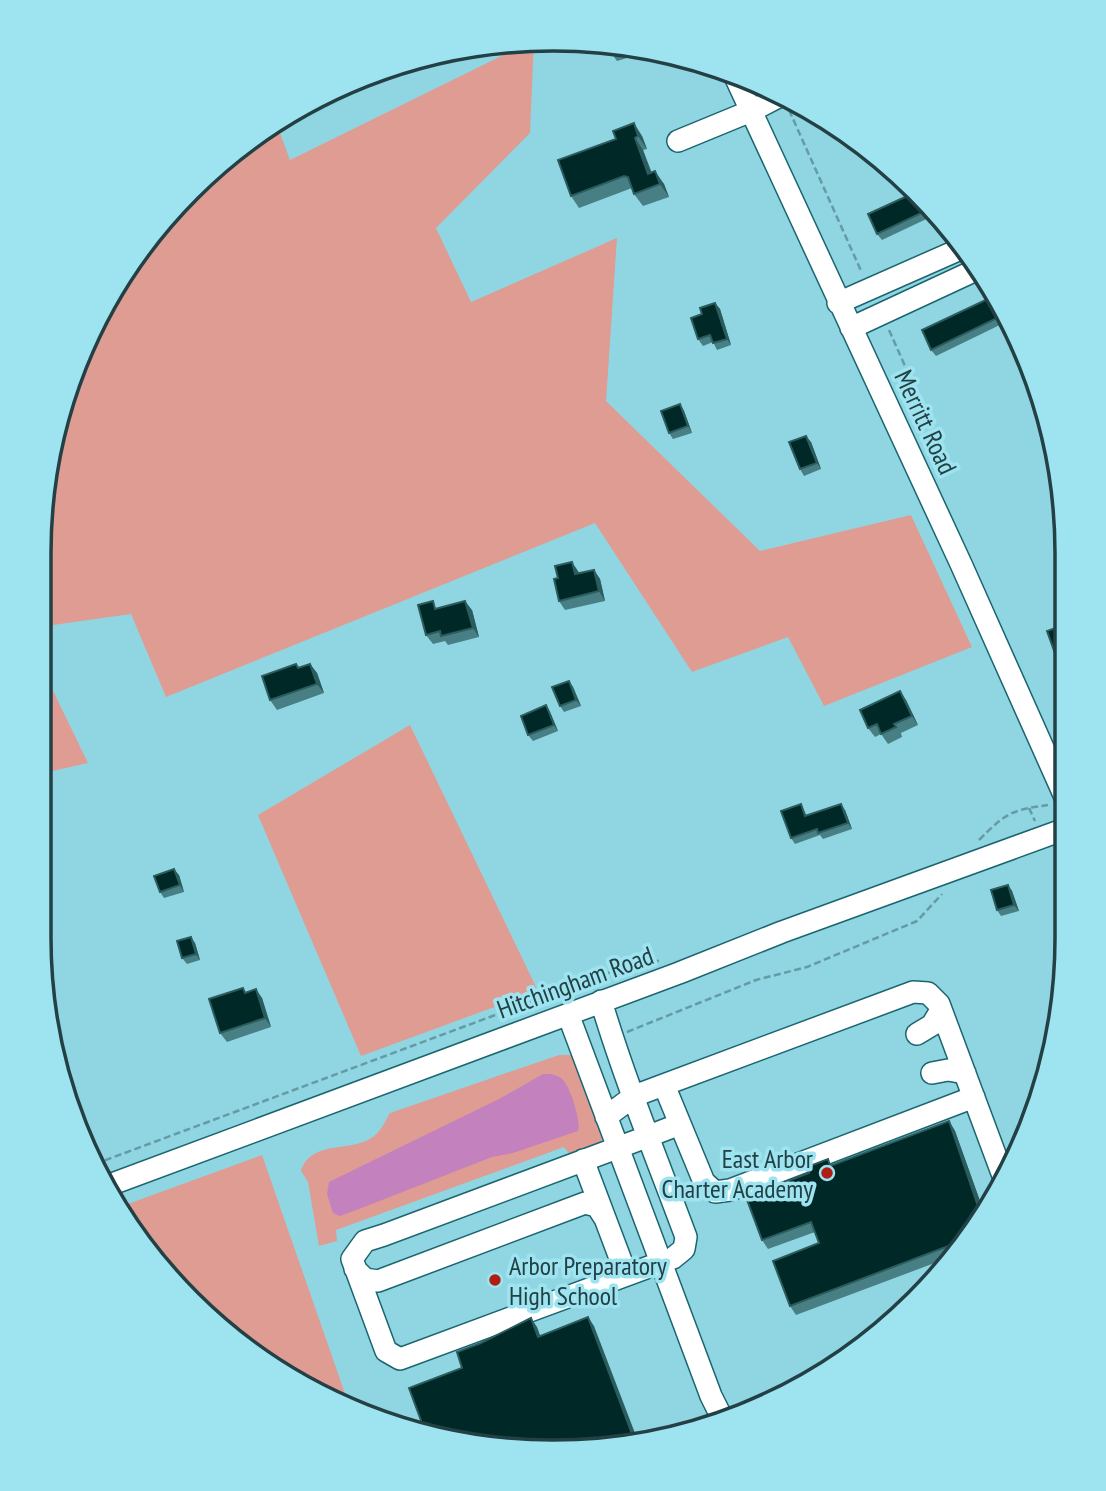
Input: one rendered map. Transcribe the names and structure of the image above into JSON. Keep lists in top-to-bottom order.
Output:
{
  "streets": {
    "street": ["Merritt Road", "Hitchingham Road"]
  },
  "places": ["East Arbor Charter Academy", "Arbor Preparatory High School"]
}
